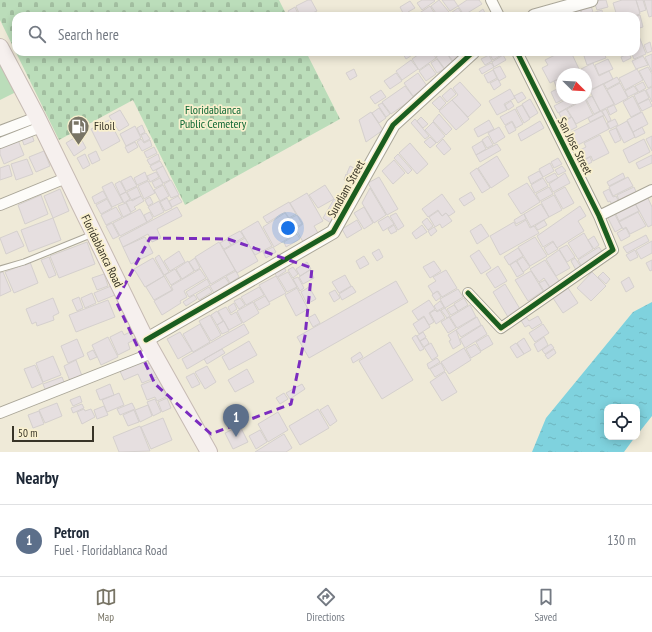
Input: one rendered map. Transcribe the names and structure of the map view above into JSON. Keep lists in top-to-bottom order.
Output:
{
  "streets": {
    "main road": ["Floridablanca Road"],
    "street": ["San Jose Street", "Sundiam Street"]
  },
  "crossings": [
    ["Sundiam Street", "Floridablanca Road"]
  ],
  "parks": ["Floridablanca Public Cemetery"],
  "places": {
    "fuel station": ["Filoil"]
  },
  "scale_bar": "50 m",
  "north": "bottom right",
  "page": {
    "search": "Search here",
    "pins": "1",
    "scale": "50 m",
    "heading": "Nearby",
    "list": [
      {
        "mark": "1",
        "name": "Petron",
        "note": "Fuel · Floridablanca Road",
        "value": "130 m"
      }
    ],
    "nav": ["Map", "Directions", "Saved"]
  }
}
